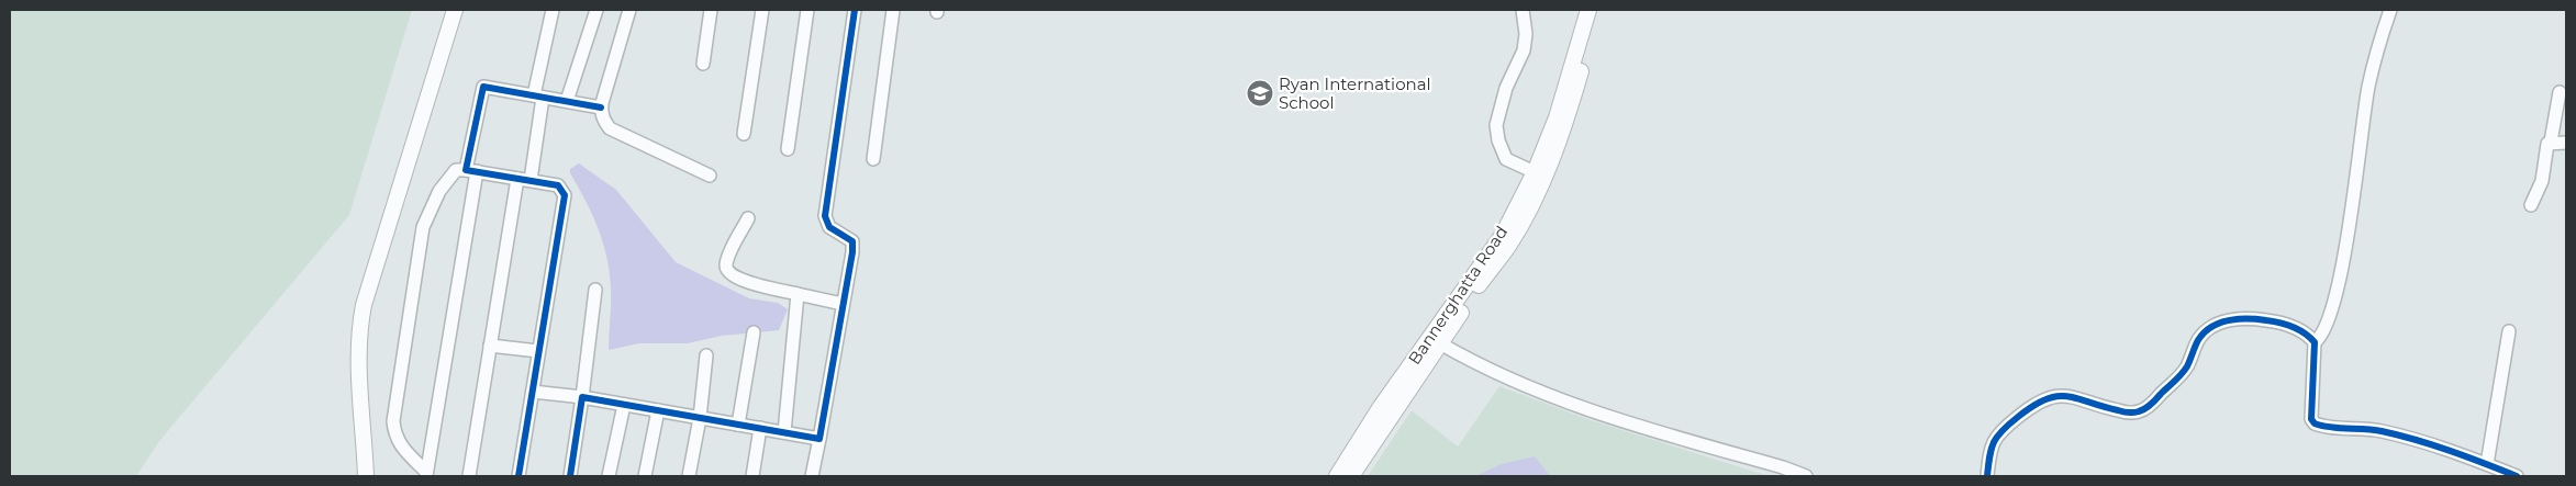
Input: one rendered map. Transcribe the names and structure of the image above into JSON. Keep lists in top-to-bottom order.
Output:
{
  "streets": {
    "main road": ["Bannerghatta Road"]
  },
  "places": {
    "school or university": ["Ryan International School"]
  }
}
